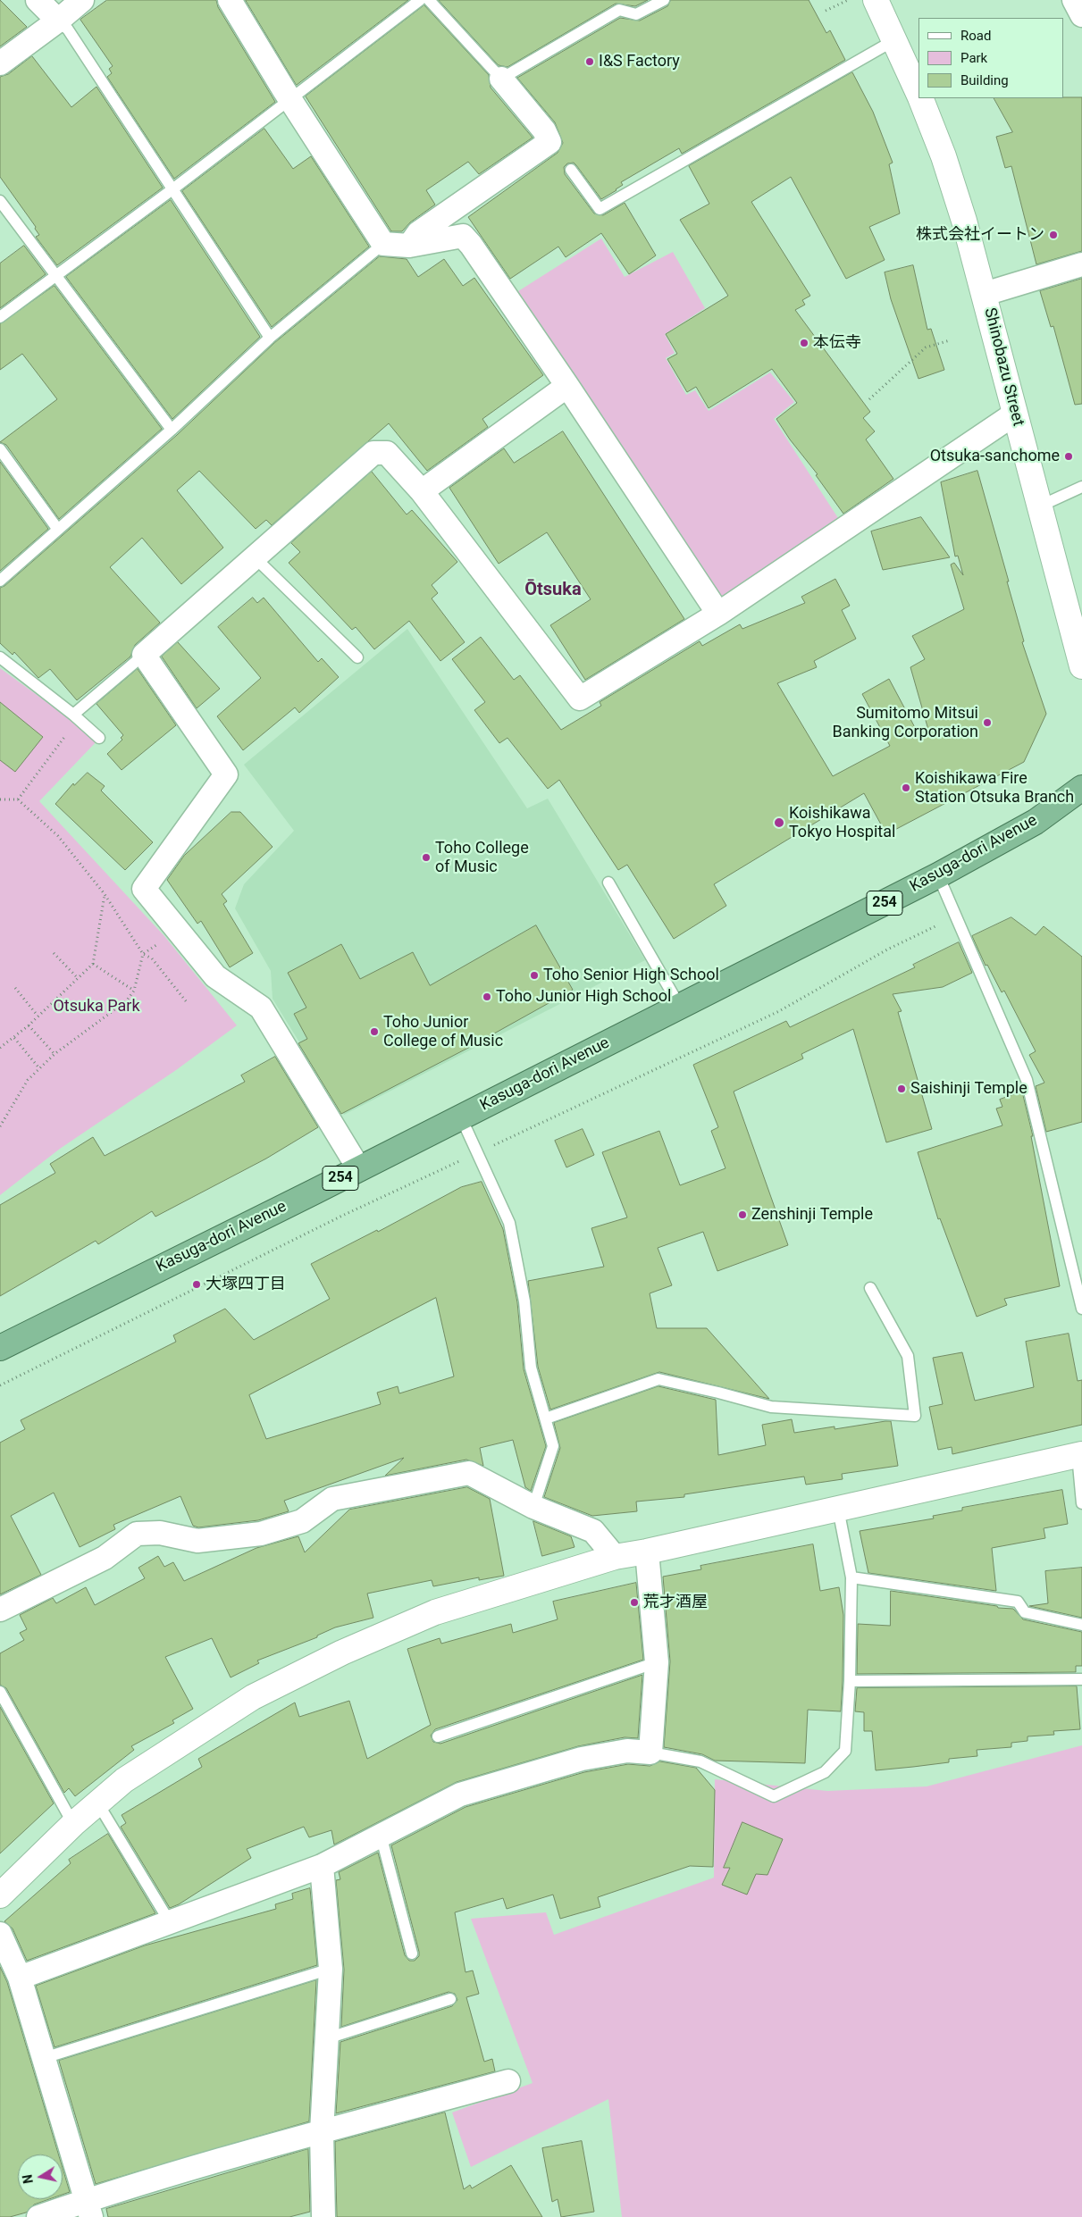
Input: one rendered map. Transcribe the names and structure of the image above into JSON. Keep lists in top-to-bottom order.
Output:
{
  "streets": {
    "highway": ["Kasuga-dori Avenue", "254"],
    "street": ["Shinobazu Street"]
  },
  "districts": ["Ōtsuka"],
  "parks": ["Otsuka Park"],
  "places": [
    "I&S Factory",
    "株式会社イートン",
    "本伝寺",
    "Otsuka-sanchome",
    "Sumitomo Mitsui Banking Corporation",
    "Koishikawa Fire Station Otsuka Branch",
    "Koishikawa Tokyo Hospital",
    "Toho College of Music",
    "Toho Senior High School",
    "Toho Junior High School",
    "Toho Junior College of Music",
    "Saishinji Temple",
    "Zenshinji Temple",
    "大塚四丁目",
    "荒才酒屋"
  ],
  "legend": ["Road", "Park", "Building"],
  "north": "left"
}
